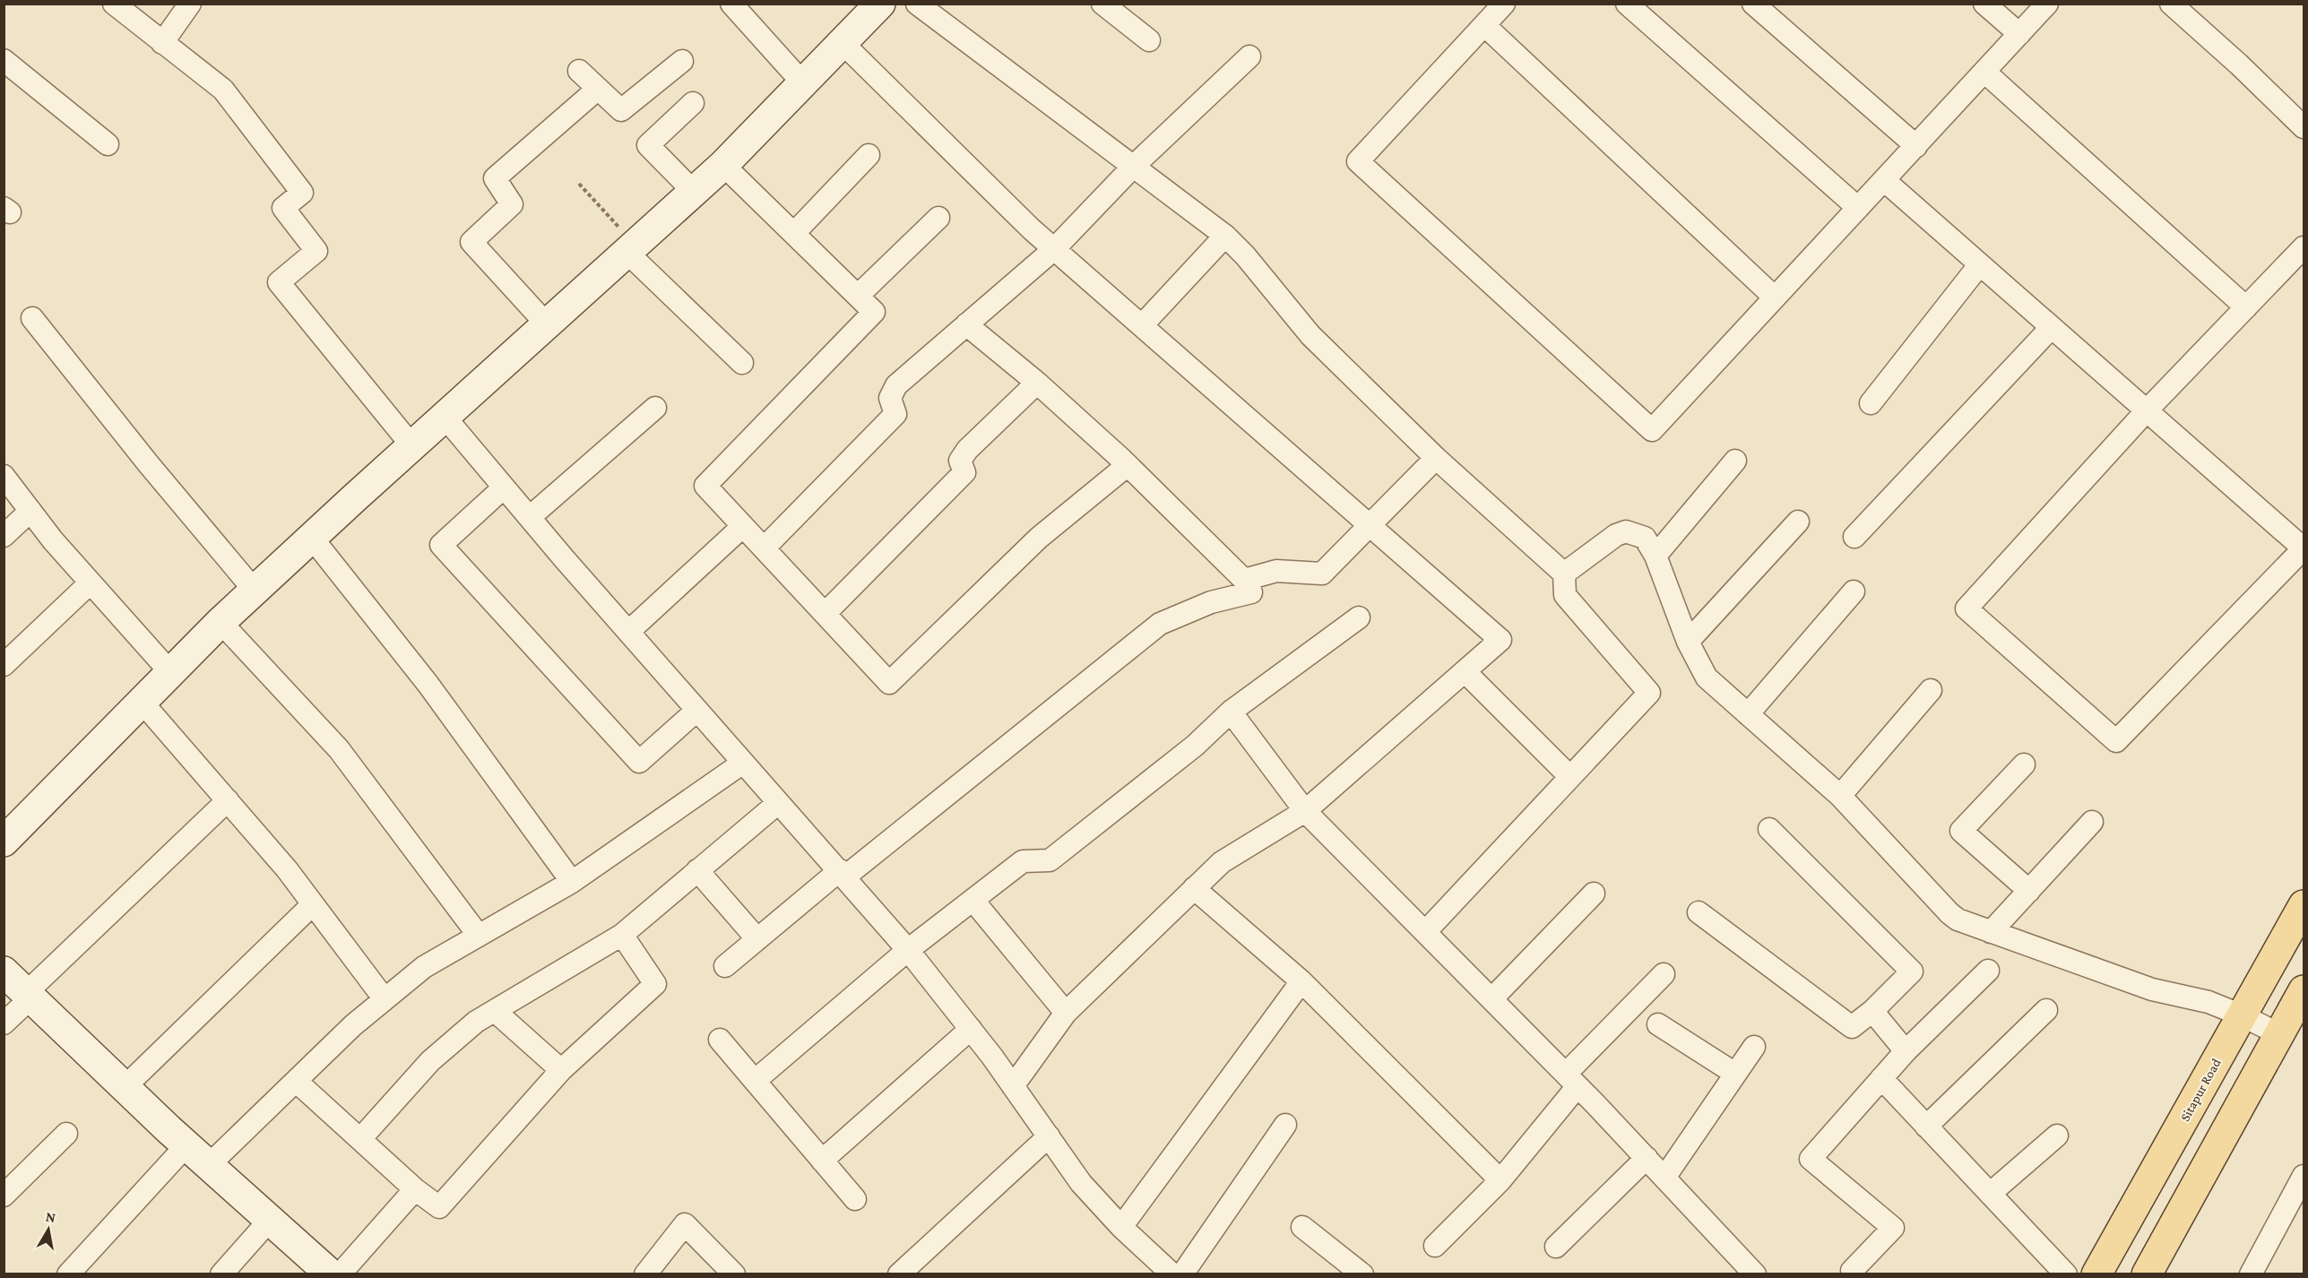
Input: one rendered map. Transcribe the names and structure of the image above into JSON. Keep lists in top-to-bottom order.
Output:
{
  "streets": {
    "main road": ["Sitapur Road"]
  },
  "north": "top"
}
